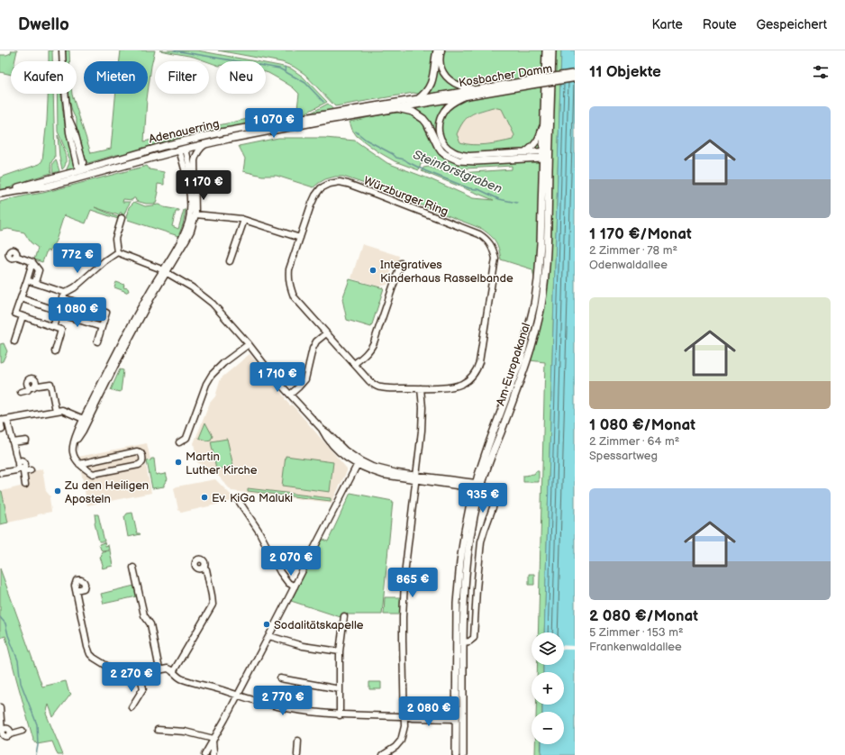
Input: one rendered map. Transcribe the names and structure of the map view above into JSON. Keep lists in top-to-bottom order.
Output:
{
  "streets": {
    "main road": ["Adenauerring", "Am Europakanal"],
    "street": ["Kosbacher Damm", "Würzburger Ring"]
  },
  "crossings": [
    ["Kosbacher Damm", "Adenauerring"]
  ],
  "water": ["Steinforstgraben"],
  "places": [
    "Integratives Kinderhaus Rasselbande",
    "Martin Luther Kirche",
    "Zu den Heiligen Aposteln",
    "Ev. KiGa Maluki",
    "Sodalitätskapelle"
  ],
  "page": {
    "header": "Dwello",
    "nav": ["Karte", "Route", "Gespeichert"],
    "heading": "11 Objekte",
    "chip": [
      "Kaufen",
      "Mieten",
      "Filter",
      "Neu"
    ],
    "list": [
      {
        "name": "1 170 €/Monat",
        "note": "2 Zimmer · 78 m² · Odenwaldallee"
      },
      {
        "name": "1 080 €/Monat",
        "note": "2 Zimmer · 64 m² · Spessartweg"
      },
      {
        "name": "2 080 €/Monat",
        "note": "5 Zimmer · 153 m² · Frankenwaldallee"
      }
    ],
    "price": [
      "1 070 €",
      "1 170 €",
      "772 €",
      "1 080 €",
      "1 710 €",
      "935 €",
      "2 070 €",
      "865 €",
      "2 270 €",
      "2 770 €",
      "2 080 €"
    ],
    "map_buttons": ["+", "−"]
  }
}
